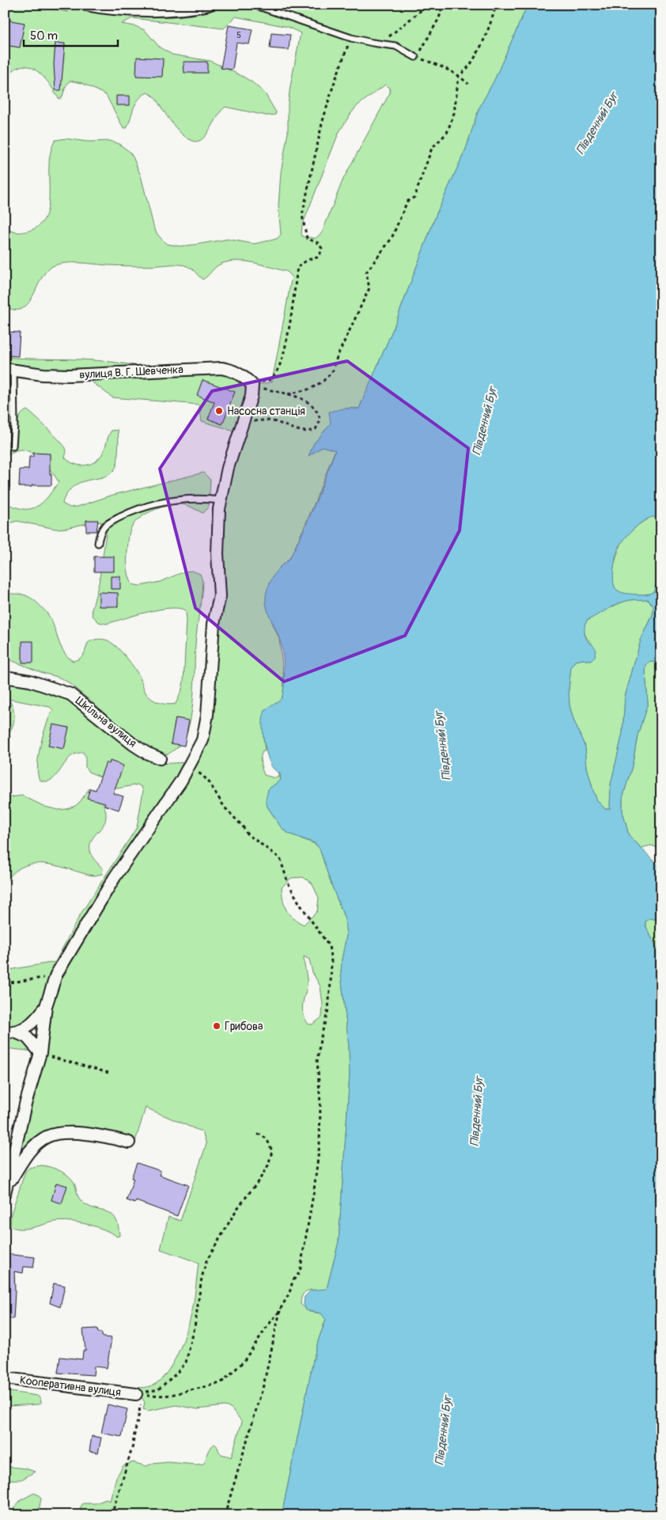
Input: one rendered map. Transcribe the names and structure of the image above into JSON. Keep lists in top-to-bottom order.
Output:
{
  "streets": {
    "street": ["вулиця В. Г. Шевченка", "Шкільна вулиця", "Кооперативна вулиця"]
  },
  "water": ["Південний Буг"],
  "places": ["Насосна станція", "Грибова"],
  "house_numbers": ["5"],
  "scale_bar": "50 m"
}
